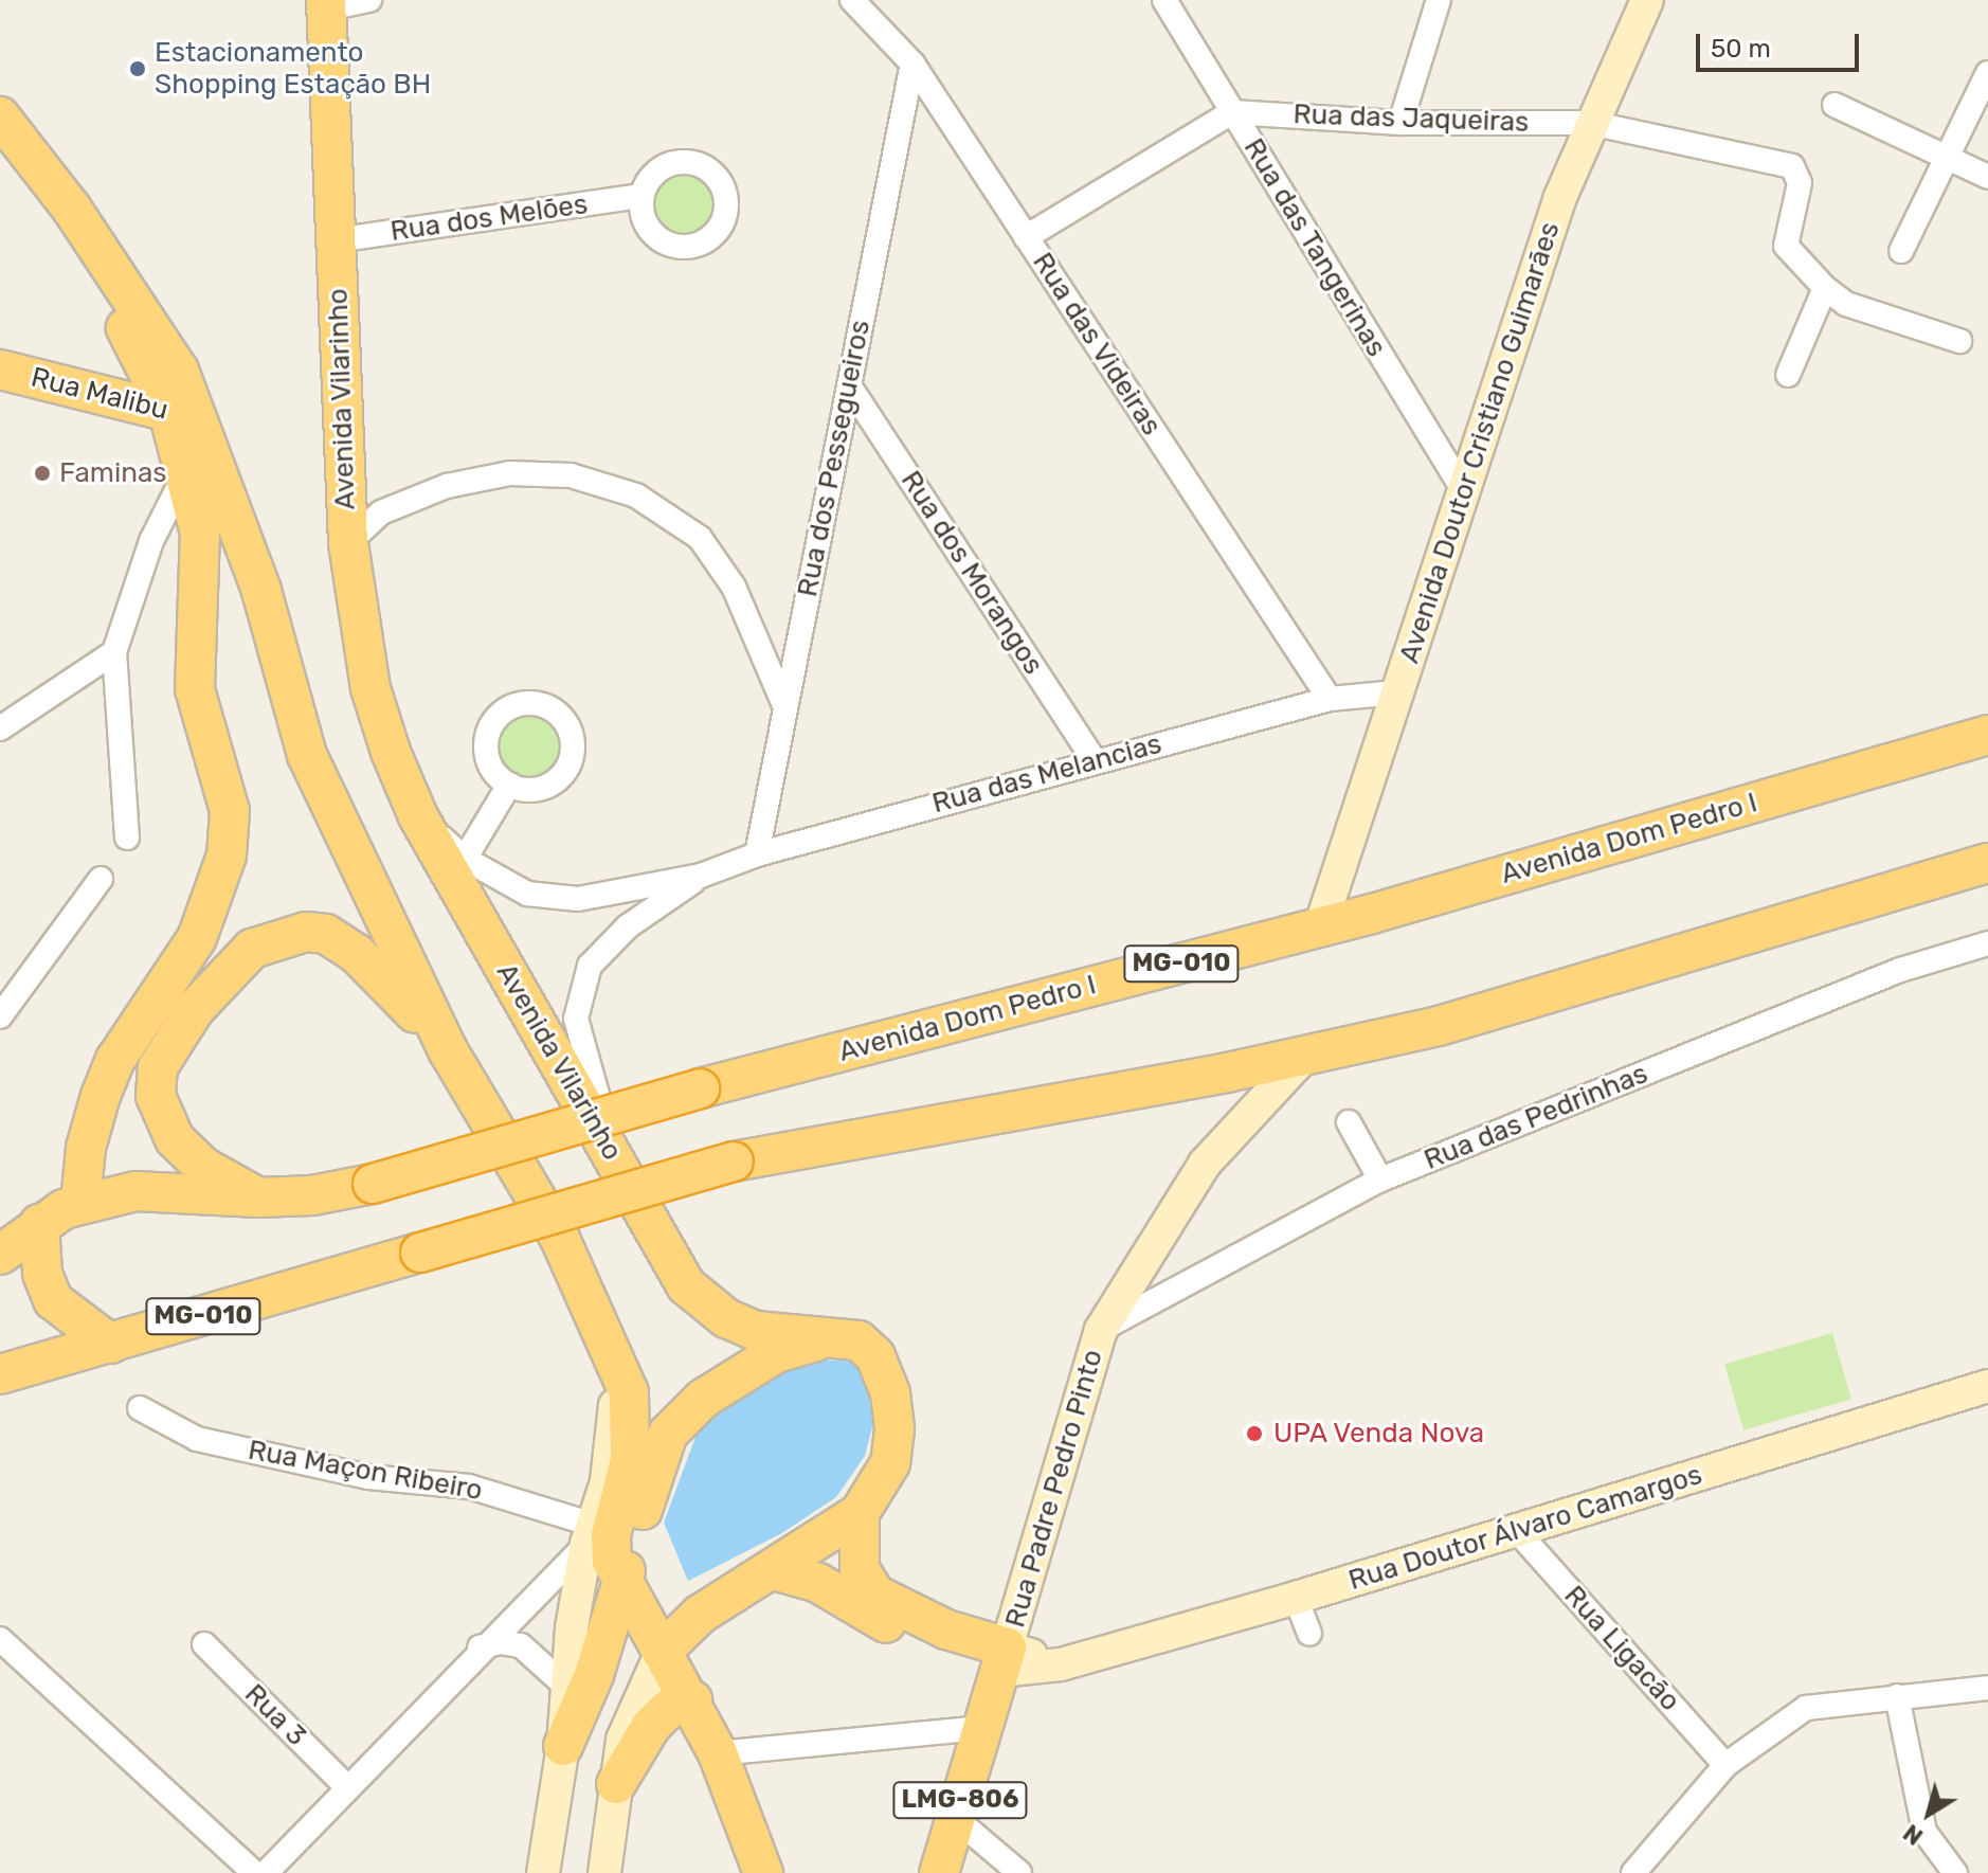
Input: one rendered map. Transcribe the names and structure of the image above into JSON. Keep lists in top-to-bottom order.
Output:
{
  "streets": {
    "highway": [
      "Rua Malibu",
      "Avenida Vilarinho",
      "Avenida Dom Pedro I",
      "MG-010",
      "Rua Padre Pedro Pinto",
      "Rua Doutor Álvaro Camargos",
      "LMG-806"
    ],
    "main road": ["Avenida Doutor Cristiano Guimarães"],
    "street": [
      "Rua das Jaqueiras",
      "Rua dos Melões",
      "Rua das Tangerinas",
      "Rua das Videiras",
      "Rua dos Pessegueiros",
      "Rua dos Morangos",
      "Rua das Melancias",
      "Rua das Pedrinhas",
      "Rua Maçon Ribeiro",
      "Rua Ligacão",
      "Rua 3"
    ]
  },
  "crossings": [
    ["Rua das Jaqueiras", "Rua das Tangerinas"],
    ["Rua das Jaqueiras", "Avenida Doutor Cristiano Guimarães"],
    ["Rua dos Melões", "Avenida Vilarinho"],
    ["Rua das Tangerinas", "Avenida Doutor Cristiano Guimarães"],
    ["Rua das Videiras", "Rua dos Pessegueiros"],
    ["Rua das Videiras", "Rua das Melancias"],
    ["Avenida Vilarinho", "Rua das Melancias"],
    ["Avenida Vilarinho", "Rua Doutor Álvaro Camargos"],
    ["Avenida Doutor Cristiano Guimarães", "Rua das Melancias"],
    ["Avenida Doutor Cristiano Guimarães", "Avenida Dom Pedro I"],
    ["Rua dos Pessegueiros", "Rua dos Morangos"],
    ["Rua dos Pessegueiros", "Rua das Melancias"],
    ["Rua dos Morangos", "Rua das Melancias"],
    ["MG-010", "Rua Padre Pedro Pinto"],
    ["Rua das Pedrinhas", "Rua Padre Pedro Pinto"],
    ["Rua Padre Pedro Pinto", "Rua Doutor Álvaro Camargos"],
    ["Rua Doutor Álvaro Camargos", "Rua Ligacão"]
  ],
  "places": ["Estacionamento Shopping Estação BH", "Faminas", "UPA Venda Nova"],
  "scale_bar": "50 m",
  "north": "bottom left"
}
